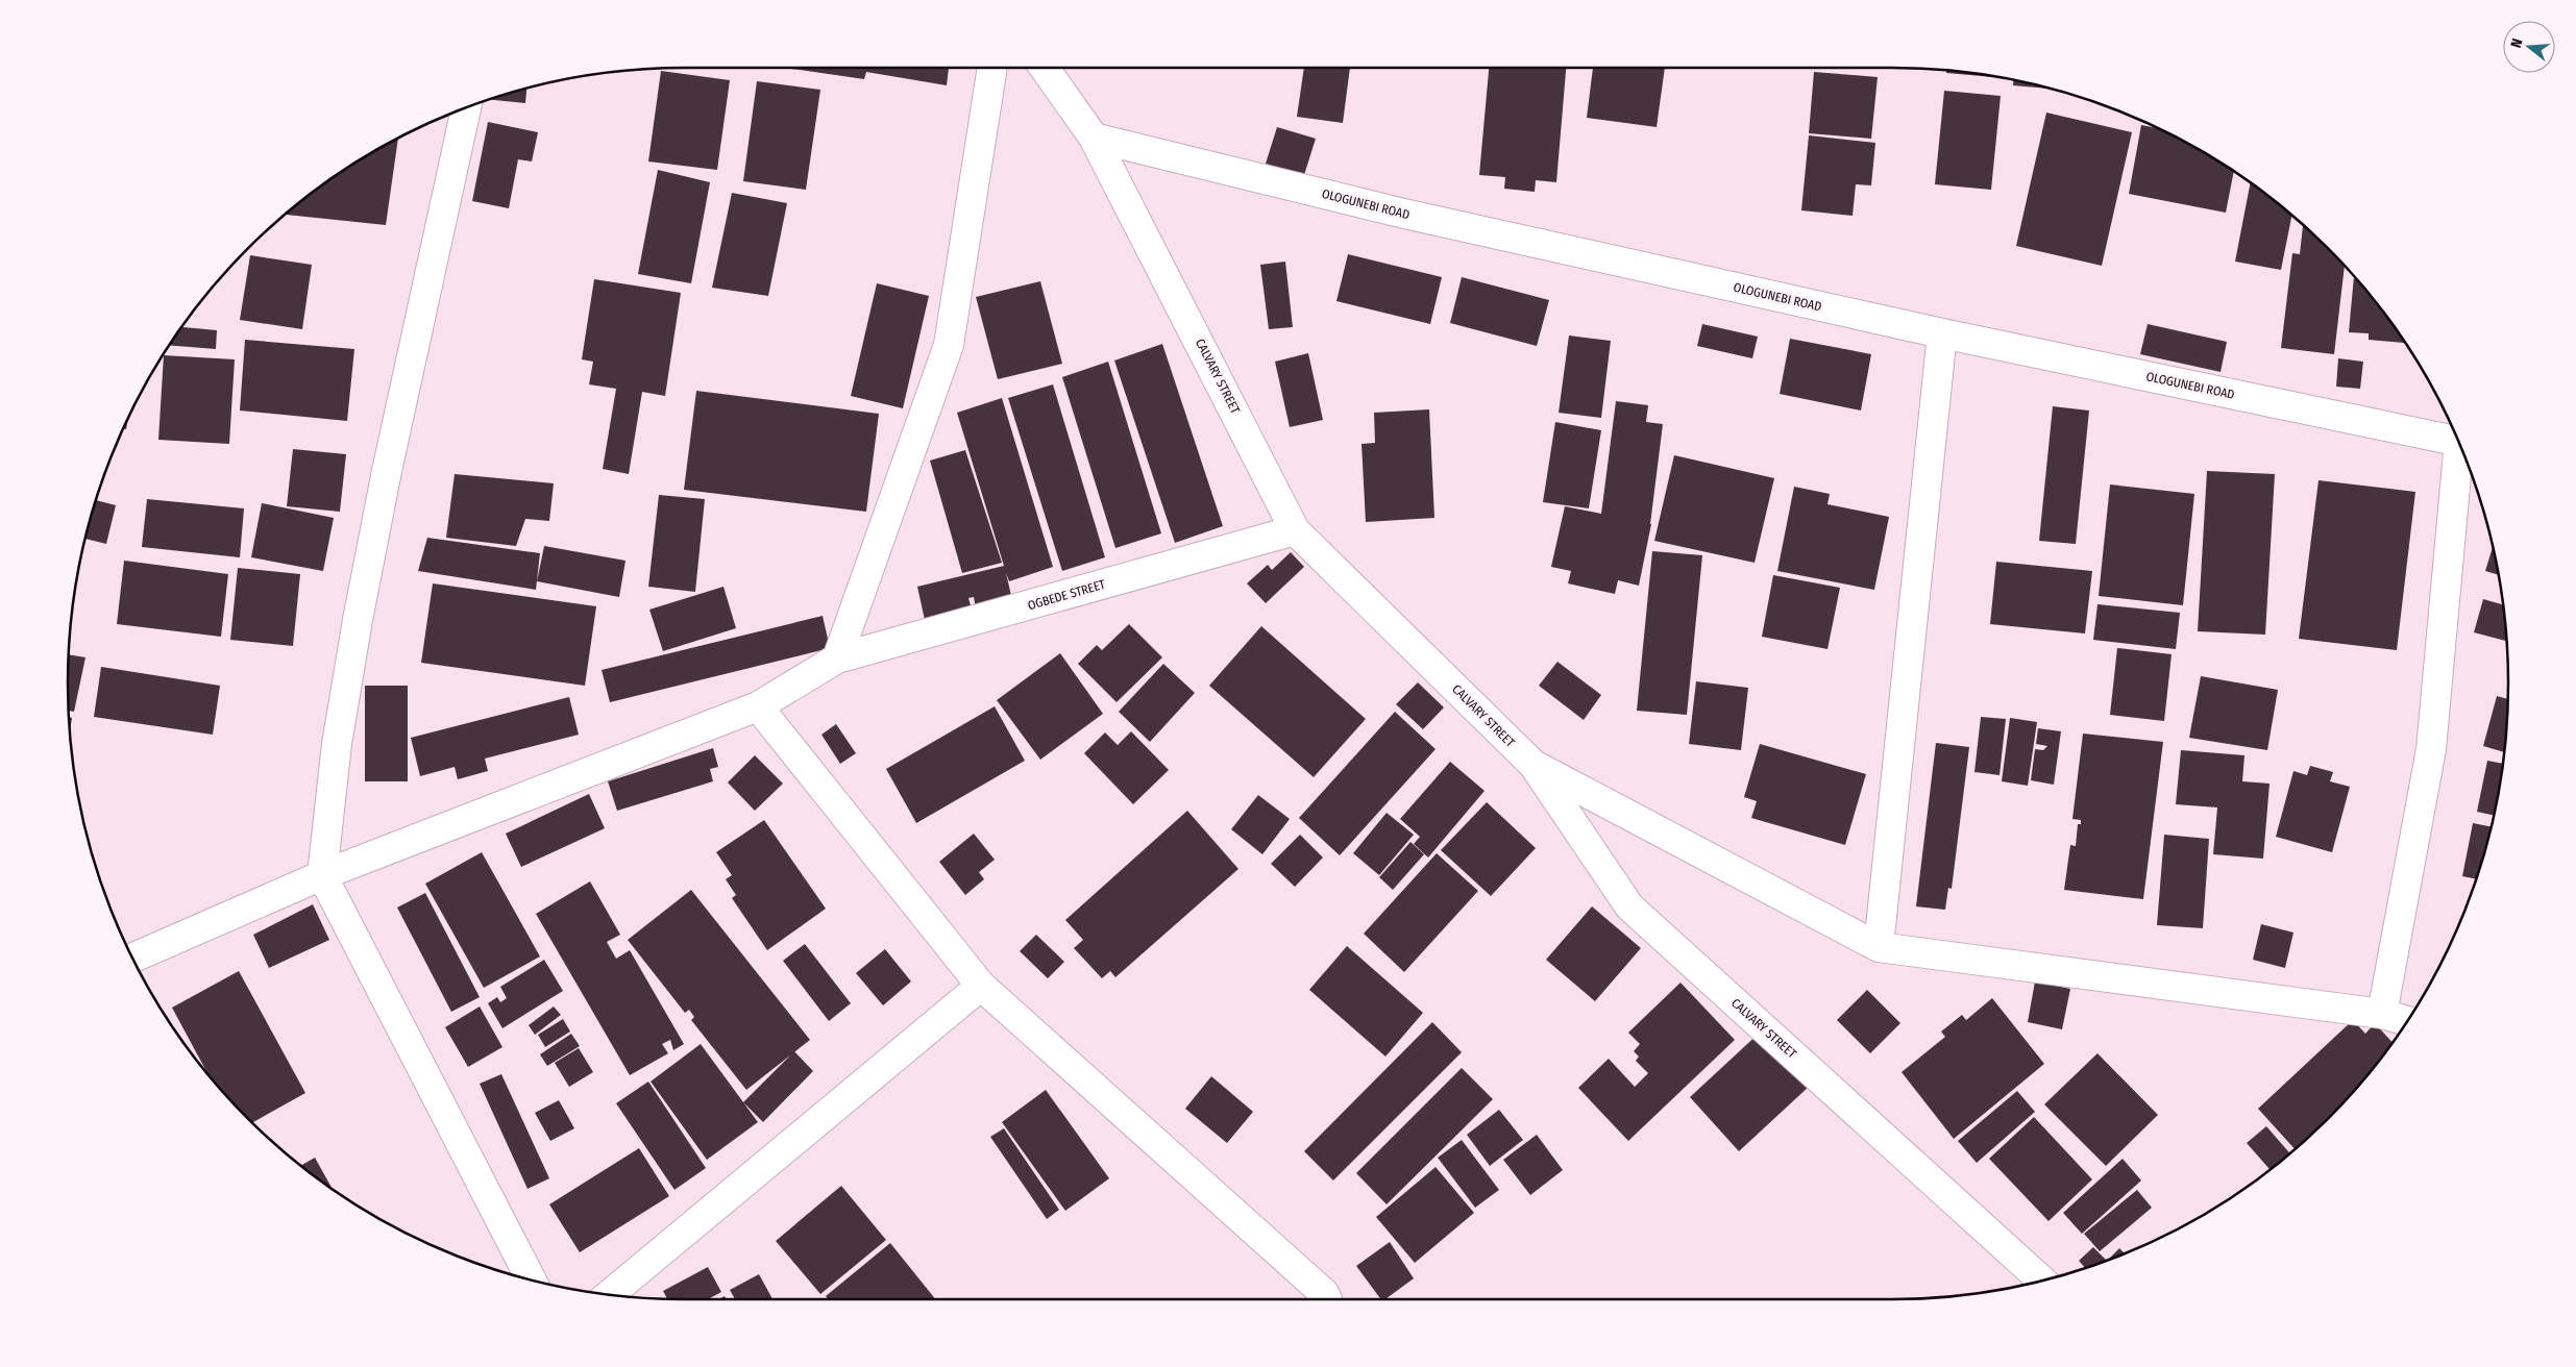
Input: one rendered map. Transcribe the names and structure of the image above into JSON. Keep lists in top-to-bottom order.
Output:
{
  "streets": {
    "street": ["OLOGUNEBI ROAD", "CALVARY STREET", "OGBEDE STREET"]
  },
  "crossings": [
    ["OLOGUNEBI ROAD", "CALVARY STREET"],
    ["CALVARY STREET", "OGBEDE STREET"]
  ],
  "north": "left"
}
